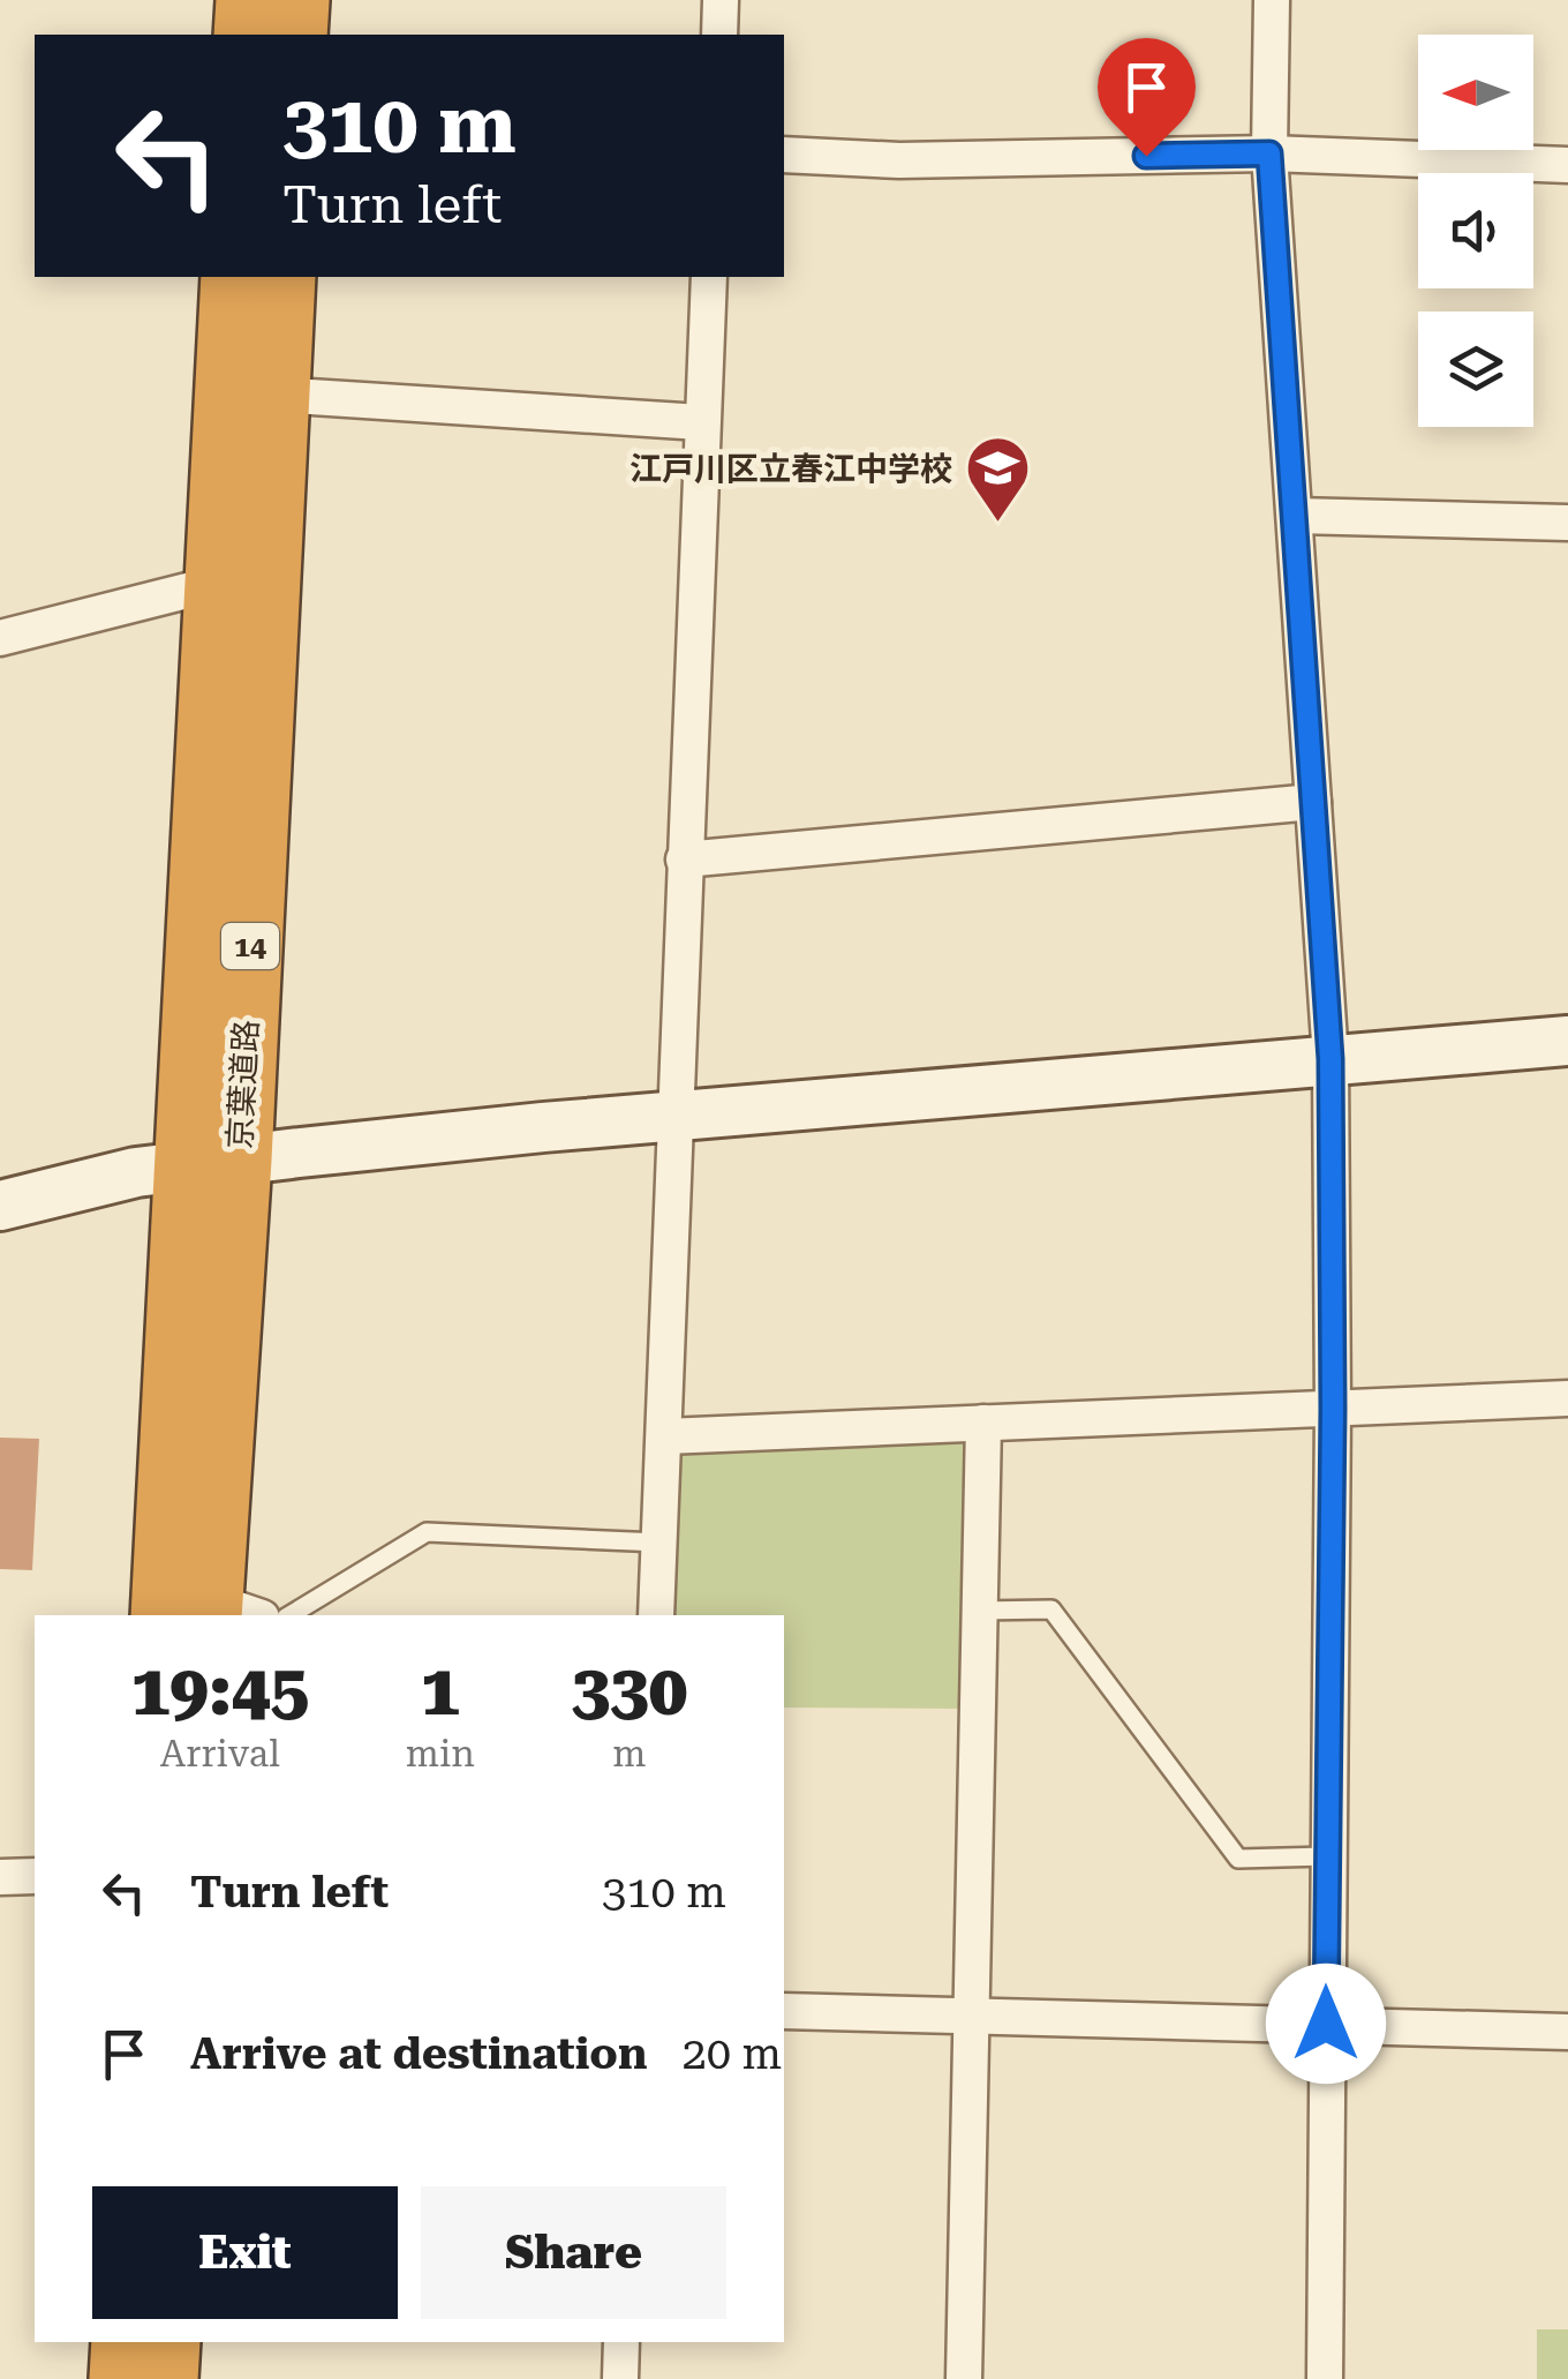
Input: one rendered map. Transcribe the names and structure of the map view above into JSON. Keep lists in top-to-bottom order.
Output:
{
  "streets": {
    "highway": ["14", "京葉道路"]
  },
  "places": {
    "school or university": ["江戸川区立春江中学校"]
  },
  "north": "left",
  "page": {
    "turn": ["310 m", "Turn left"],
    "eta": [
      "19:45",
      "Arrival",
      "1",
      "min",
      "330",
      "m"
    ],
    "list": [
      {
        "name": "Turn left",
        "value": "310 m"
      },
      {
        "name": "Arrive at destination",
        "value": "20 m"
      }
    ],
    "buttons": ["Exit", "Share"]
  }
}
